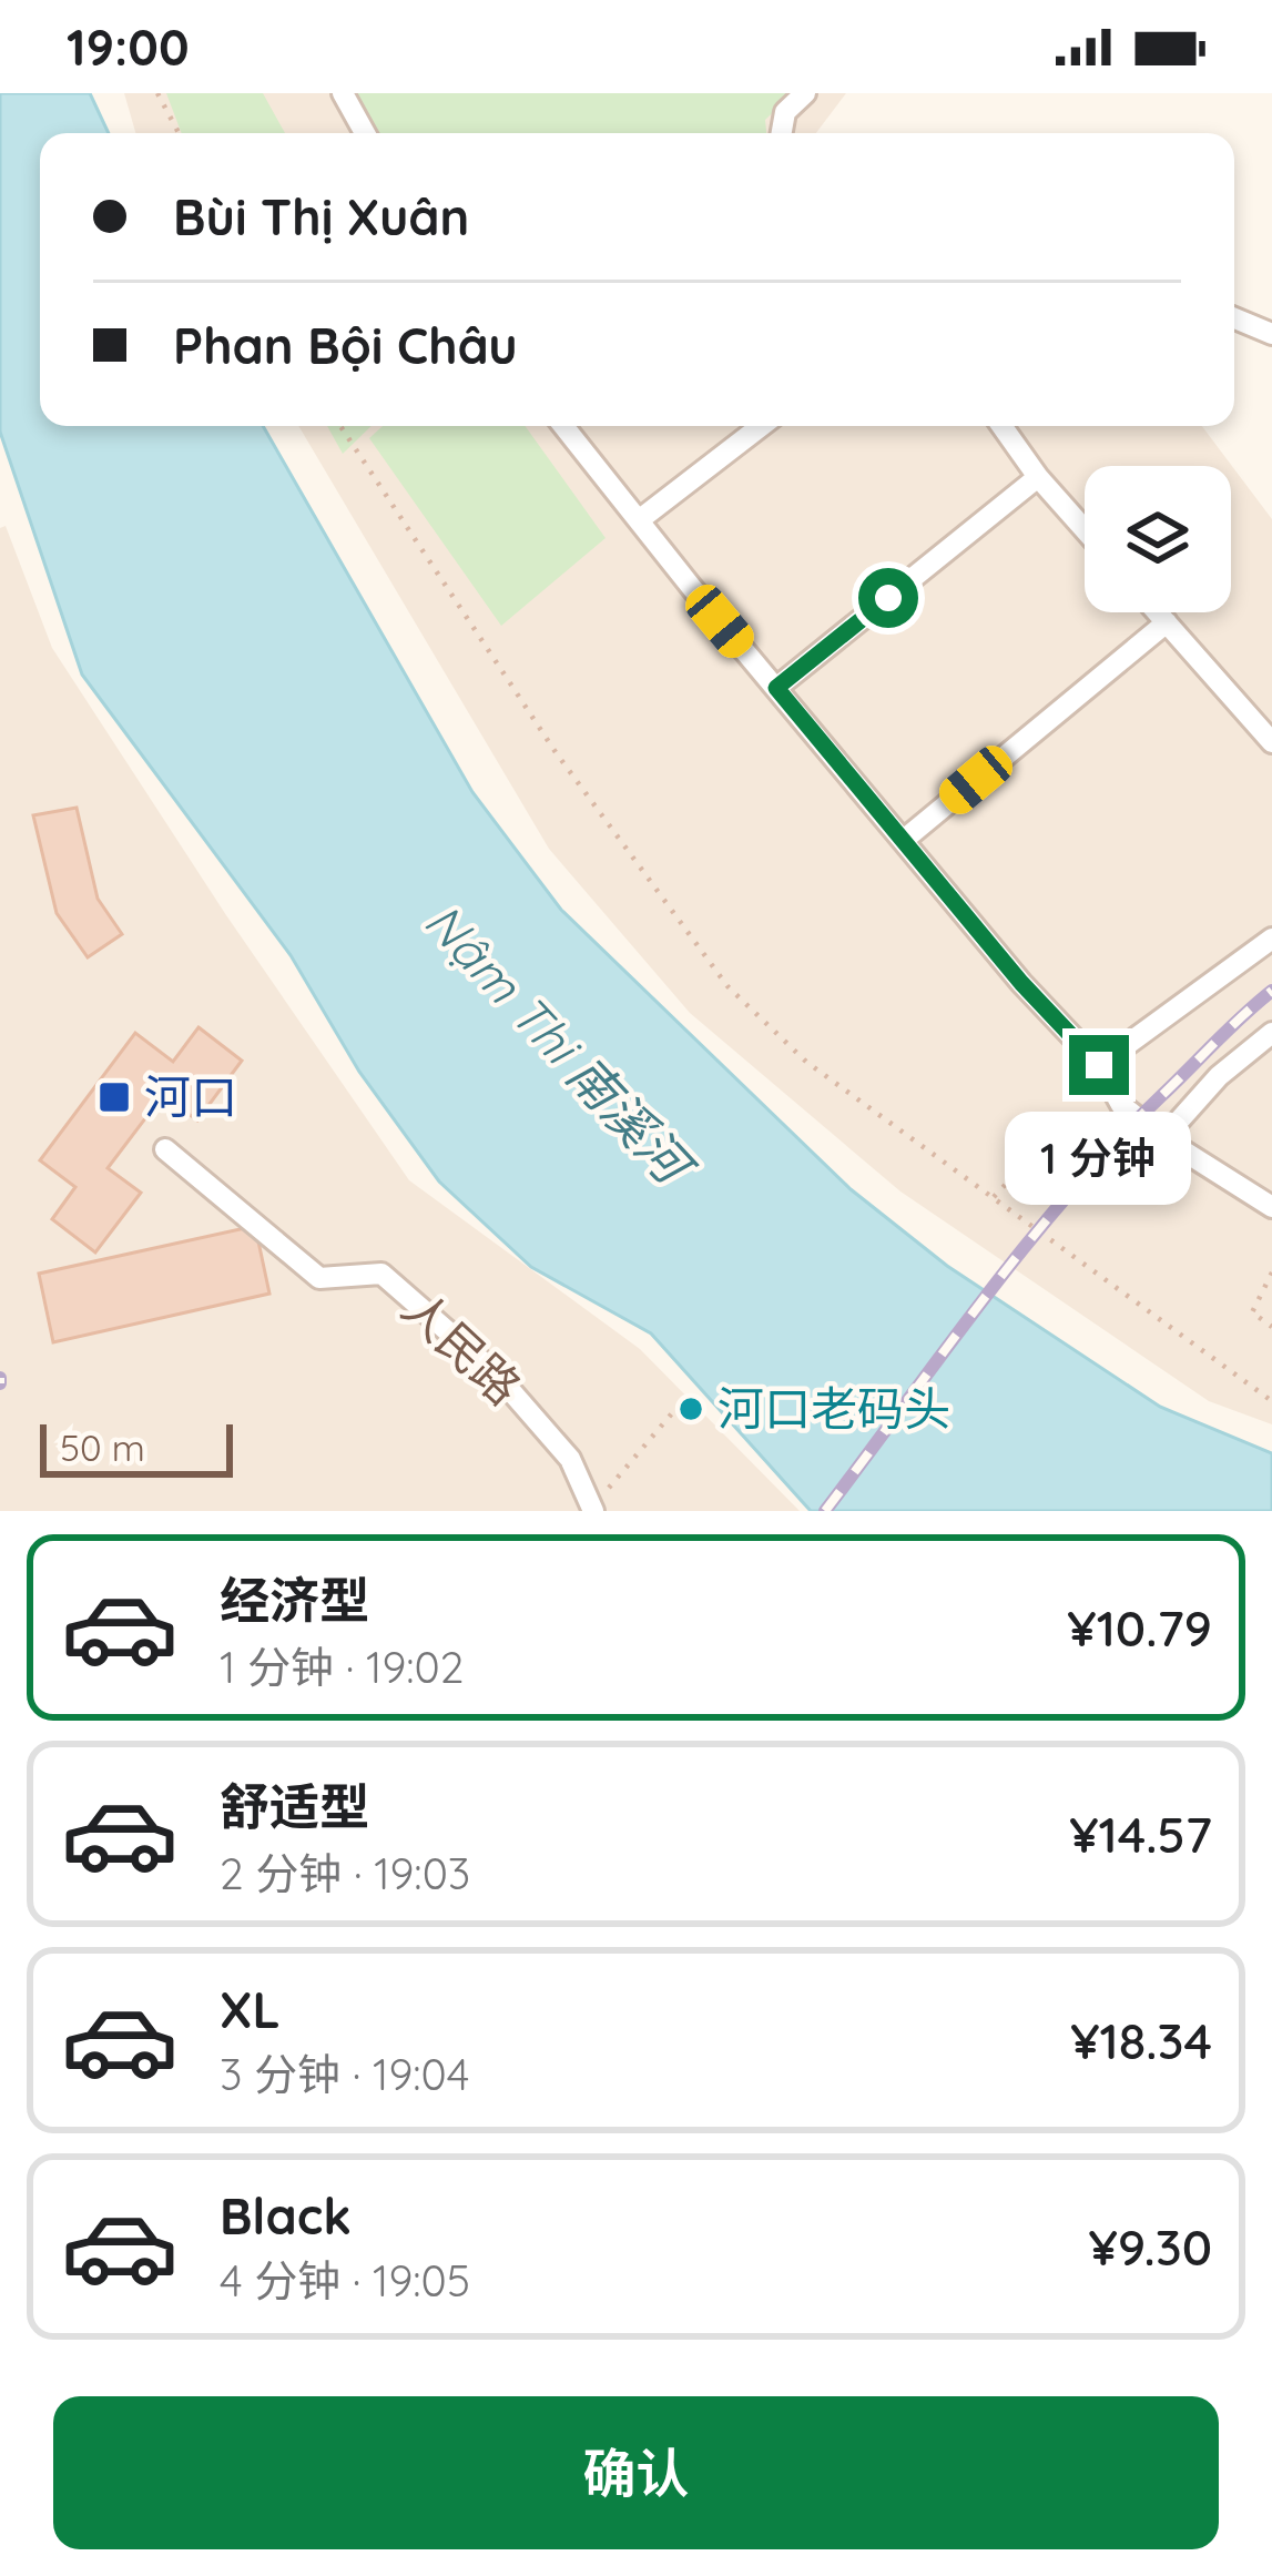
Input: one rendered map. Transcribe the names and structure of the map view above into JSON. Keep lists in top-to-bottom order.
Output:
{
  "streets": {
    "street": ["人民路"]
  },
  "water": ["Nậm Thi 南溪河"],
  "places": {
    "transit": ["河口"],
    "other": ["河口老码头"]
  },
  "scale_bar": "50 m",
  "page": {
    "status": "19:00",
    "banner": ["Bùi Thị Xuân", "Phan Bội Châu"],
    "bubble": "1 分钟",
    "scale": "50 m",
    "list": [
      {
        "name": "经济型",
        "note": "1 分钟 · 19:02",
        "value": "¥10.79"
      },
      {
        "name": "舒适型",
        "note": "2 分钟 · 19:03",
        "value": "¥14.57"
      },
      {
        "name": "XL",
        "note": "3 分钟 · 19:04",
        "value": "¥18.34"
      },
      {
        "name": "Black",
        "note": "4 分钟 · 19:05",
        "value": "¥9.30"
      }
    ],
    "buttons": "确认"
  }
}
